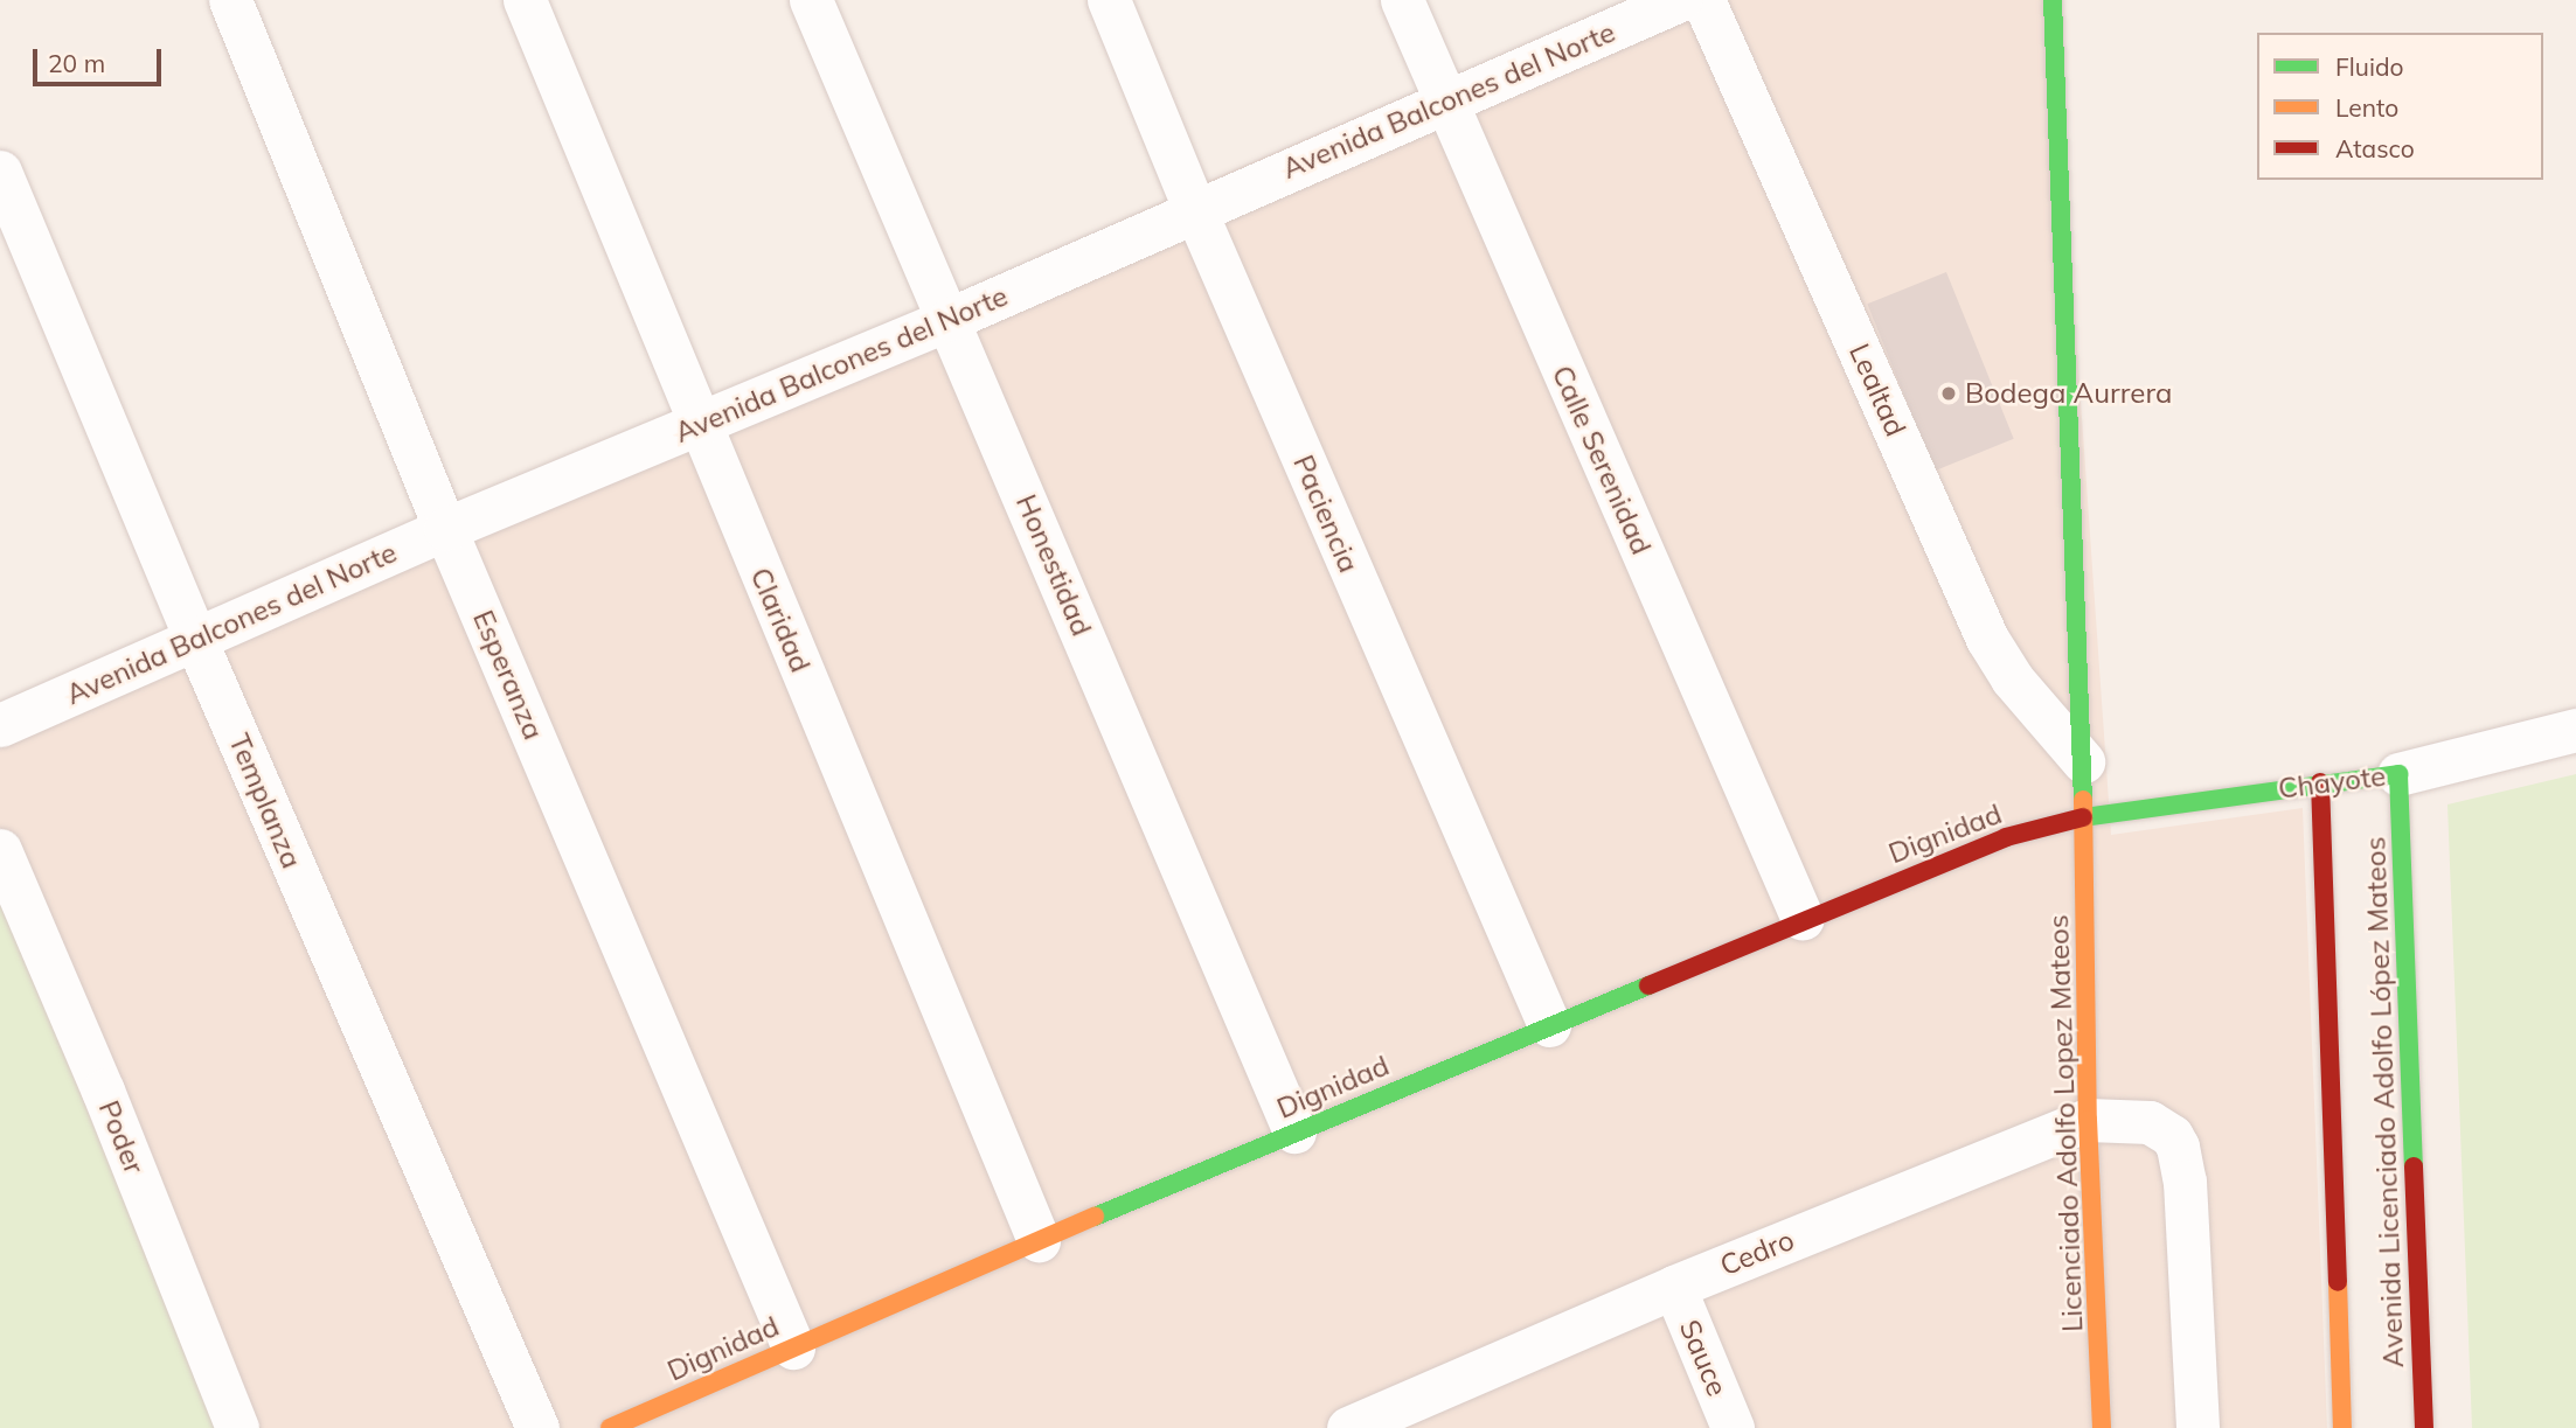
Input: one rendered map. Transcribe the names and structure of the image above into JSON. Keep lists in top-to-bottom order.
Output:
{
  "streets": {
    "street": [
      "Avenida Balcones del Norte",
      "Lealtad",
      "Calle Serenidad",
      "Paciencia",
      "Honestidad",
      "Claridad",
      "Esperanza",
      "Chayote",
      "Templanza",
      "Dignidad",
      "Avenida Licenciado Adolfo López Mateos",
      "Licenciado Adolfo Lopez Mateos",
      "Poder",
      "Cedro",
      "Sauce"
    ]
  },
  "crossings": [
    ["Avenida Balcones del Norte", "Calle Serenidad"],
    ["Avenida Balcones del Norte", "Paciencia"],
    ["Avenida Balcones del Norte", "Honestidad"],
    ["Avenida Balcones del Norte", "Claridad"],
    ["Avenida Balcones del Norte", "Esperanza"],
    ["Avenida Balcones del Norte", "Templanza"],
    ["Calle Serenidad", "Dignidad"],
    ["Paciencia", "Dignidad"],
    ["Honestidad", "Dignidad"],
    ["Claridad", "Dignidad"],
    ["Esperanza", "Dignidad"],
    ["Chayote", "Dignidad"],
    ["Chayote", "Avenida Licenciado Adolfo López Mateos"],
    ["Chayote", "Licenciado Adolfo Lopez Mateos"],
    ["Dignidad", "Licenciado Adolfo Lopez Mateos"],
    ["Licenciado Adolfo Lopez Mateos", "Cedro"],
    ["Cedro", "Sauce"]
  ],
  "places": ["Bodega Aurrera"],
  "legend": ["Fluido", "Lento", "Atasco"],
  "scale_bar": "20 m"
}
